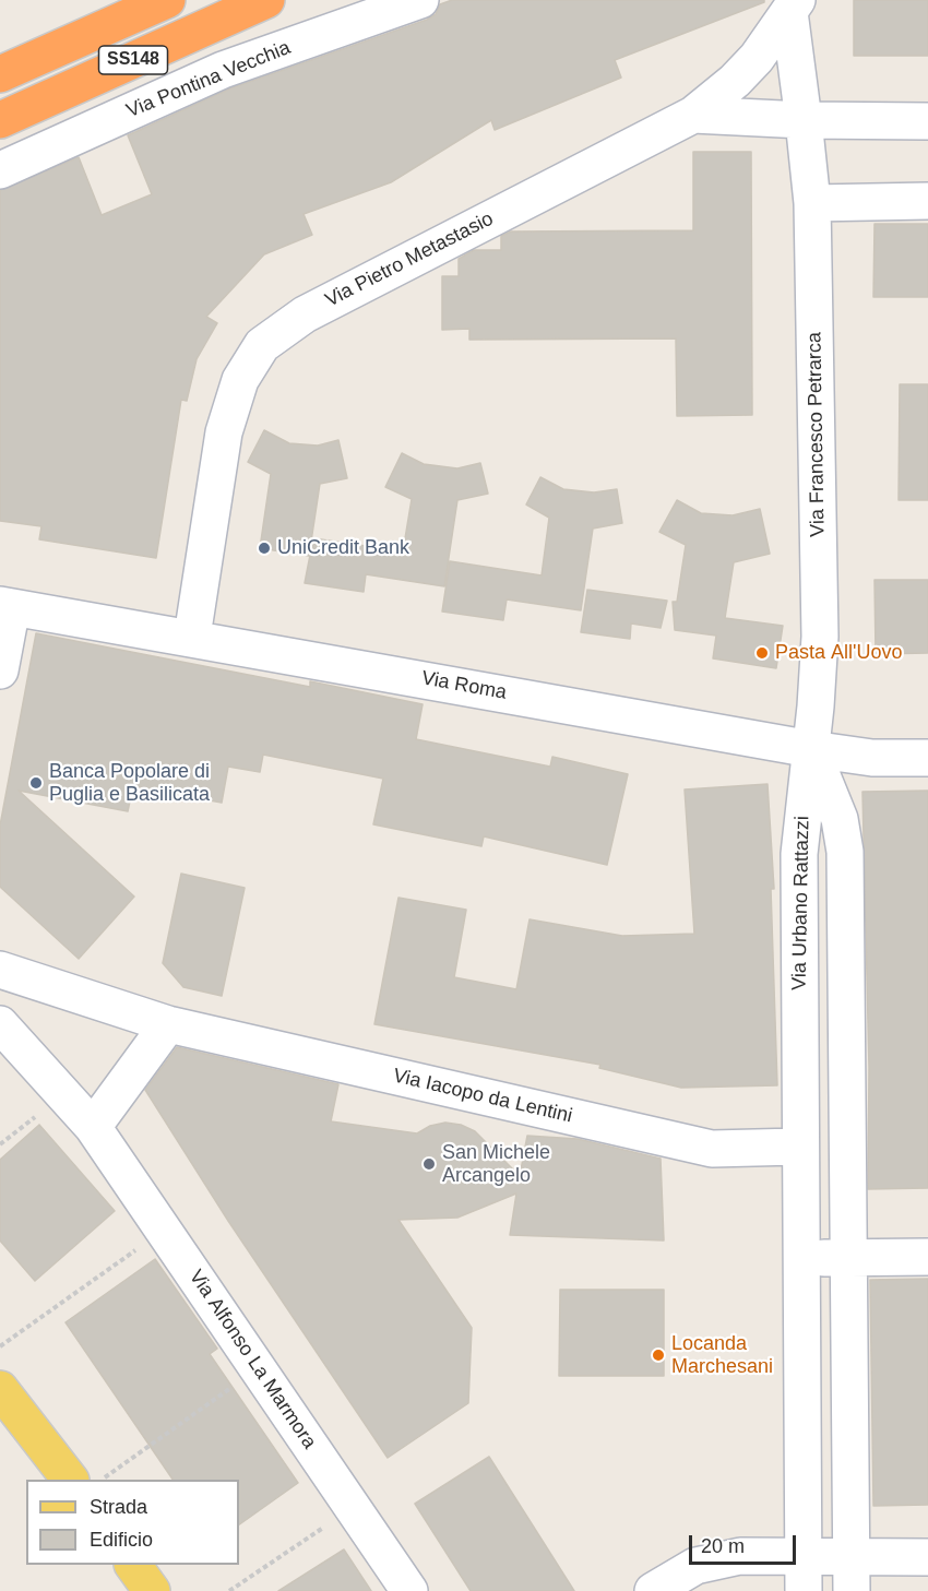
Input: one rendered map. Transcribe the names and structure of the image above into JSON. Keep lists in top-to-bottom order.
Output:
{
  "streets": {
    "highway": ["SS148"],
    "street": [
      "Via Pontina Vecchia",
      "Via Pietro Metastasio",
      "Via Francesco Petrarca",
      "Via Roma",
      "Via Urbano Rattazzi",
      "Via Iacopo da Lentini",
      "Via Alfonso La Marmora"
    ]
  },
  "crossings": [
    ["Via Pietro Metastasio", "Via Francesco Petrarca"],
    ["Via Pietro Metastasio", "Via Roma"],
    ["Via Francesco Petrarca", "Via Roma"],
    ["Via Francesco Petrarca", "Via Urbano Rattazzi"],
    ["Via Roma", "Via Urbano Rattazzi"],
    ["Via Urbano Rattazzi", "Via Iacopo da Lentini"]
  ],
  "places": [
    "UniCredit Bank",
    "Pasta All'Uovo",
    "Banca Popolare di Puglia e Basilicata",
    "San Michele Arcangelo",
    "Locanda Marchesani"
  ],
  "legend": ["Strada", "Edificio"],
  "scale_bar": "20 m"
}
